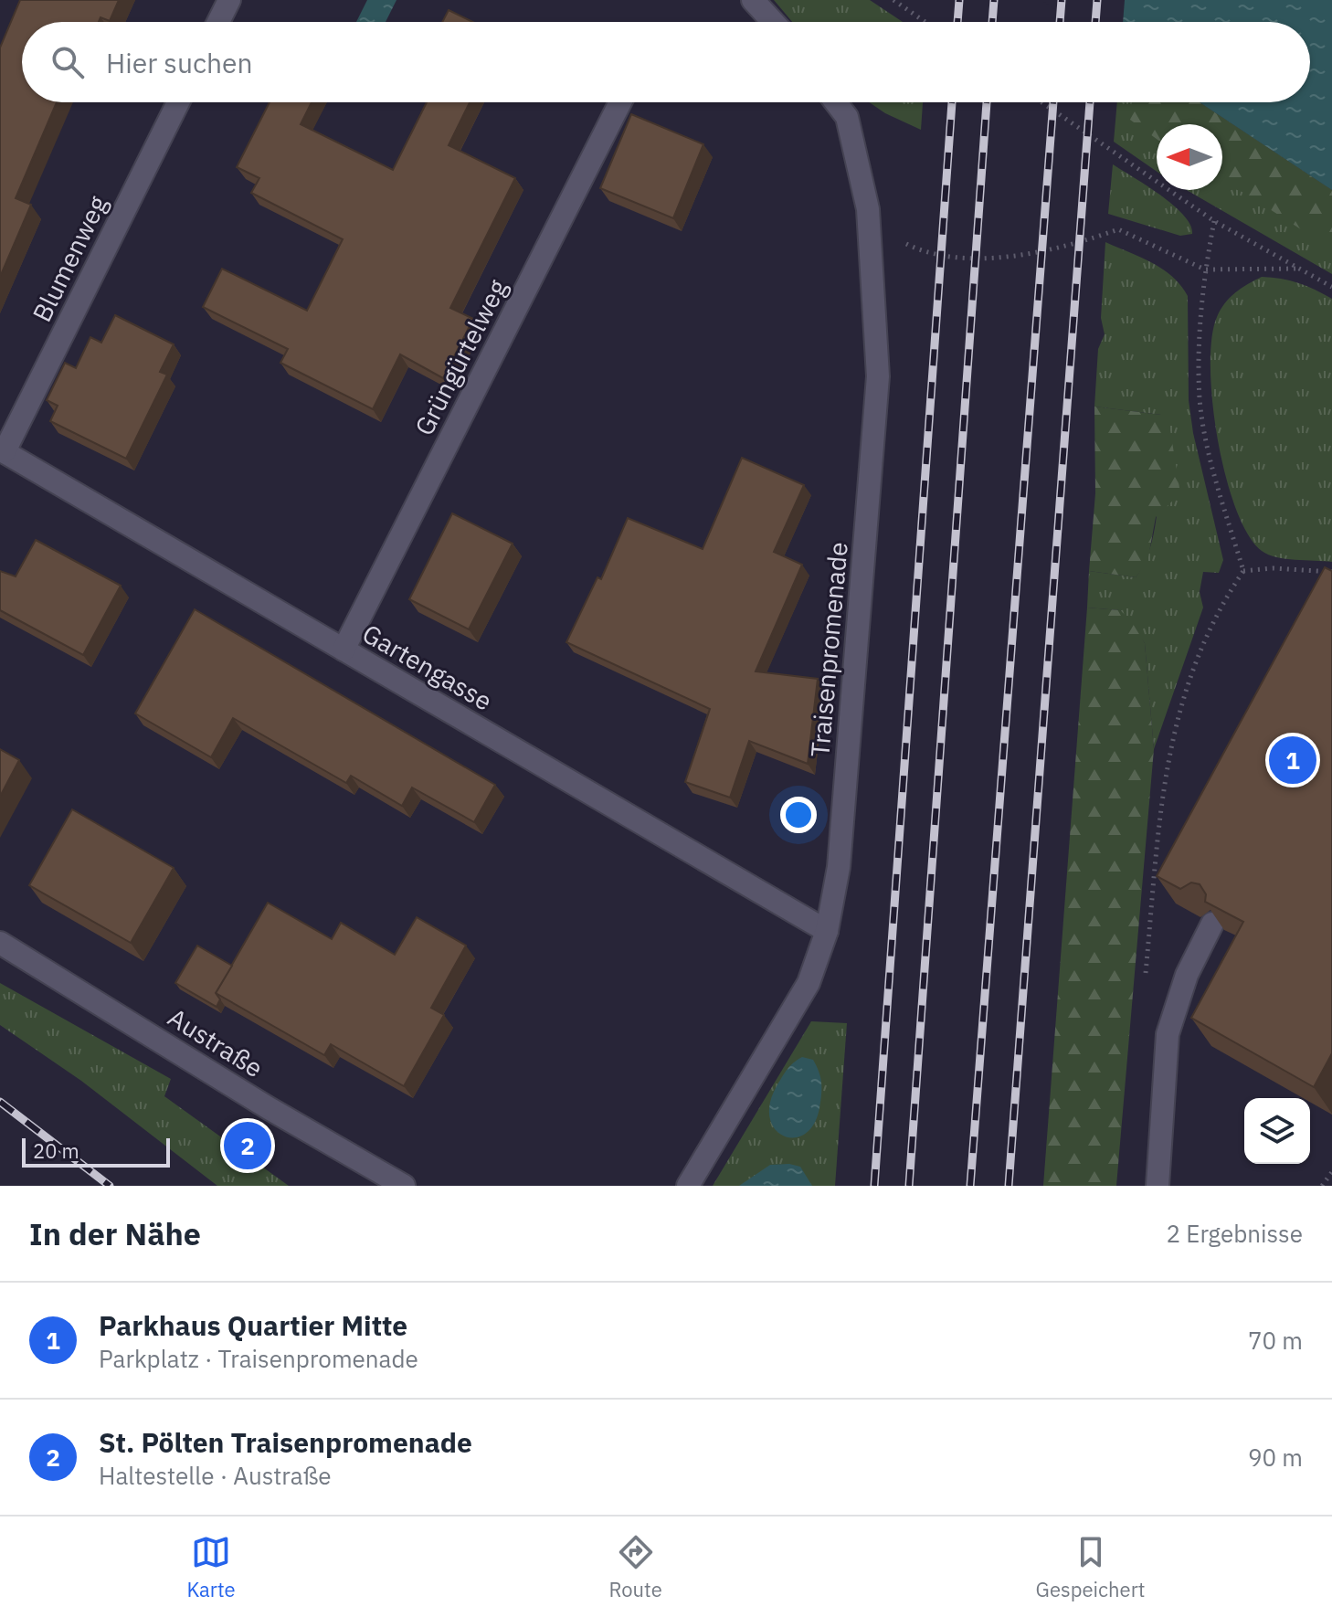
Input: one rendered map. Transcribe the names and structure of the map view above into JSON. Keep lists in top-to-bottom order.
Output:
{
  "streets": {
    "street": [
      "Blumenweg",
      "Grüngürtelweg",
      "Traisenpromenade",
      "Gartengasse",
      "Austraße"
    ]
  },
  "crossings": [
    ["Blumenweg", "Gartengasse"],
    ["Grüngürtelweg", "Gartengasse"],
    ["Traisenpromenade", "Gartengasse"]
  ],
  "scale_bar": "20 m",
  "north": "left",
  "page": {
    "search": "Hier suchen",
    "pins": ["1", "2"],
    "scale": "20 m",
    "heading": ["In der Nähe", "2 Ergebnisse"],
    "list": [
      {
        "mark": "1",
        "name": "Parkhaus Quartier Mitte",
        "note": "Parkplatz · Traisenpromenade",
        "value": "70 m"
      },
      {
        "mark": "2",
        "name": "St. Pölten Traisenpromenade",
        "note": "Haltestelle · Austraße",
        "value": "90 m"
      }
    ],
    "nav": ["Karte", "Route", "Gespeichert"]
  }
}
